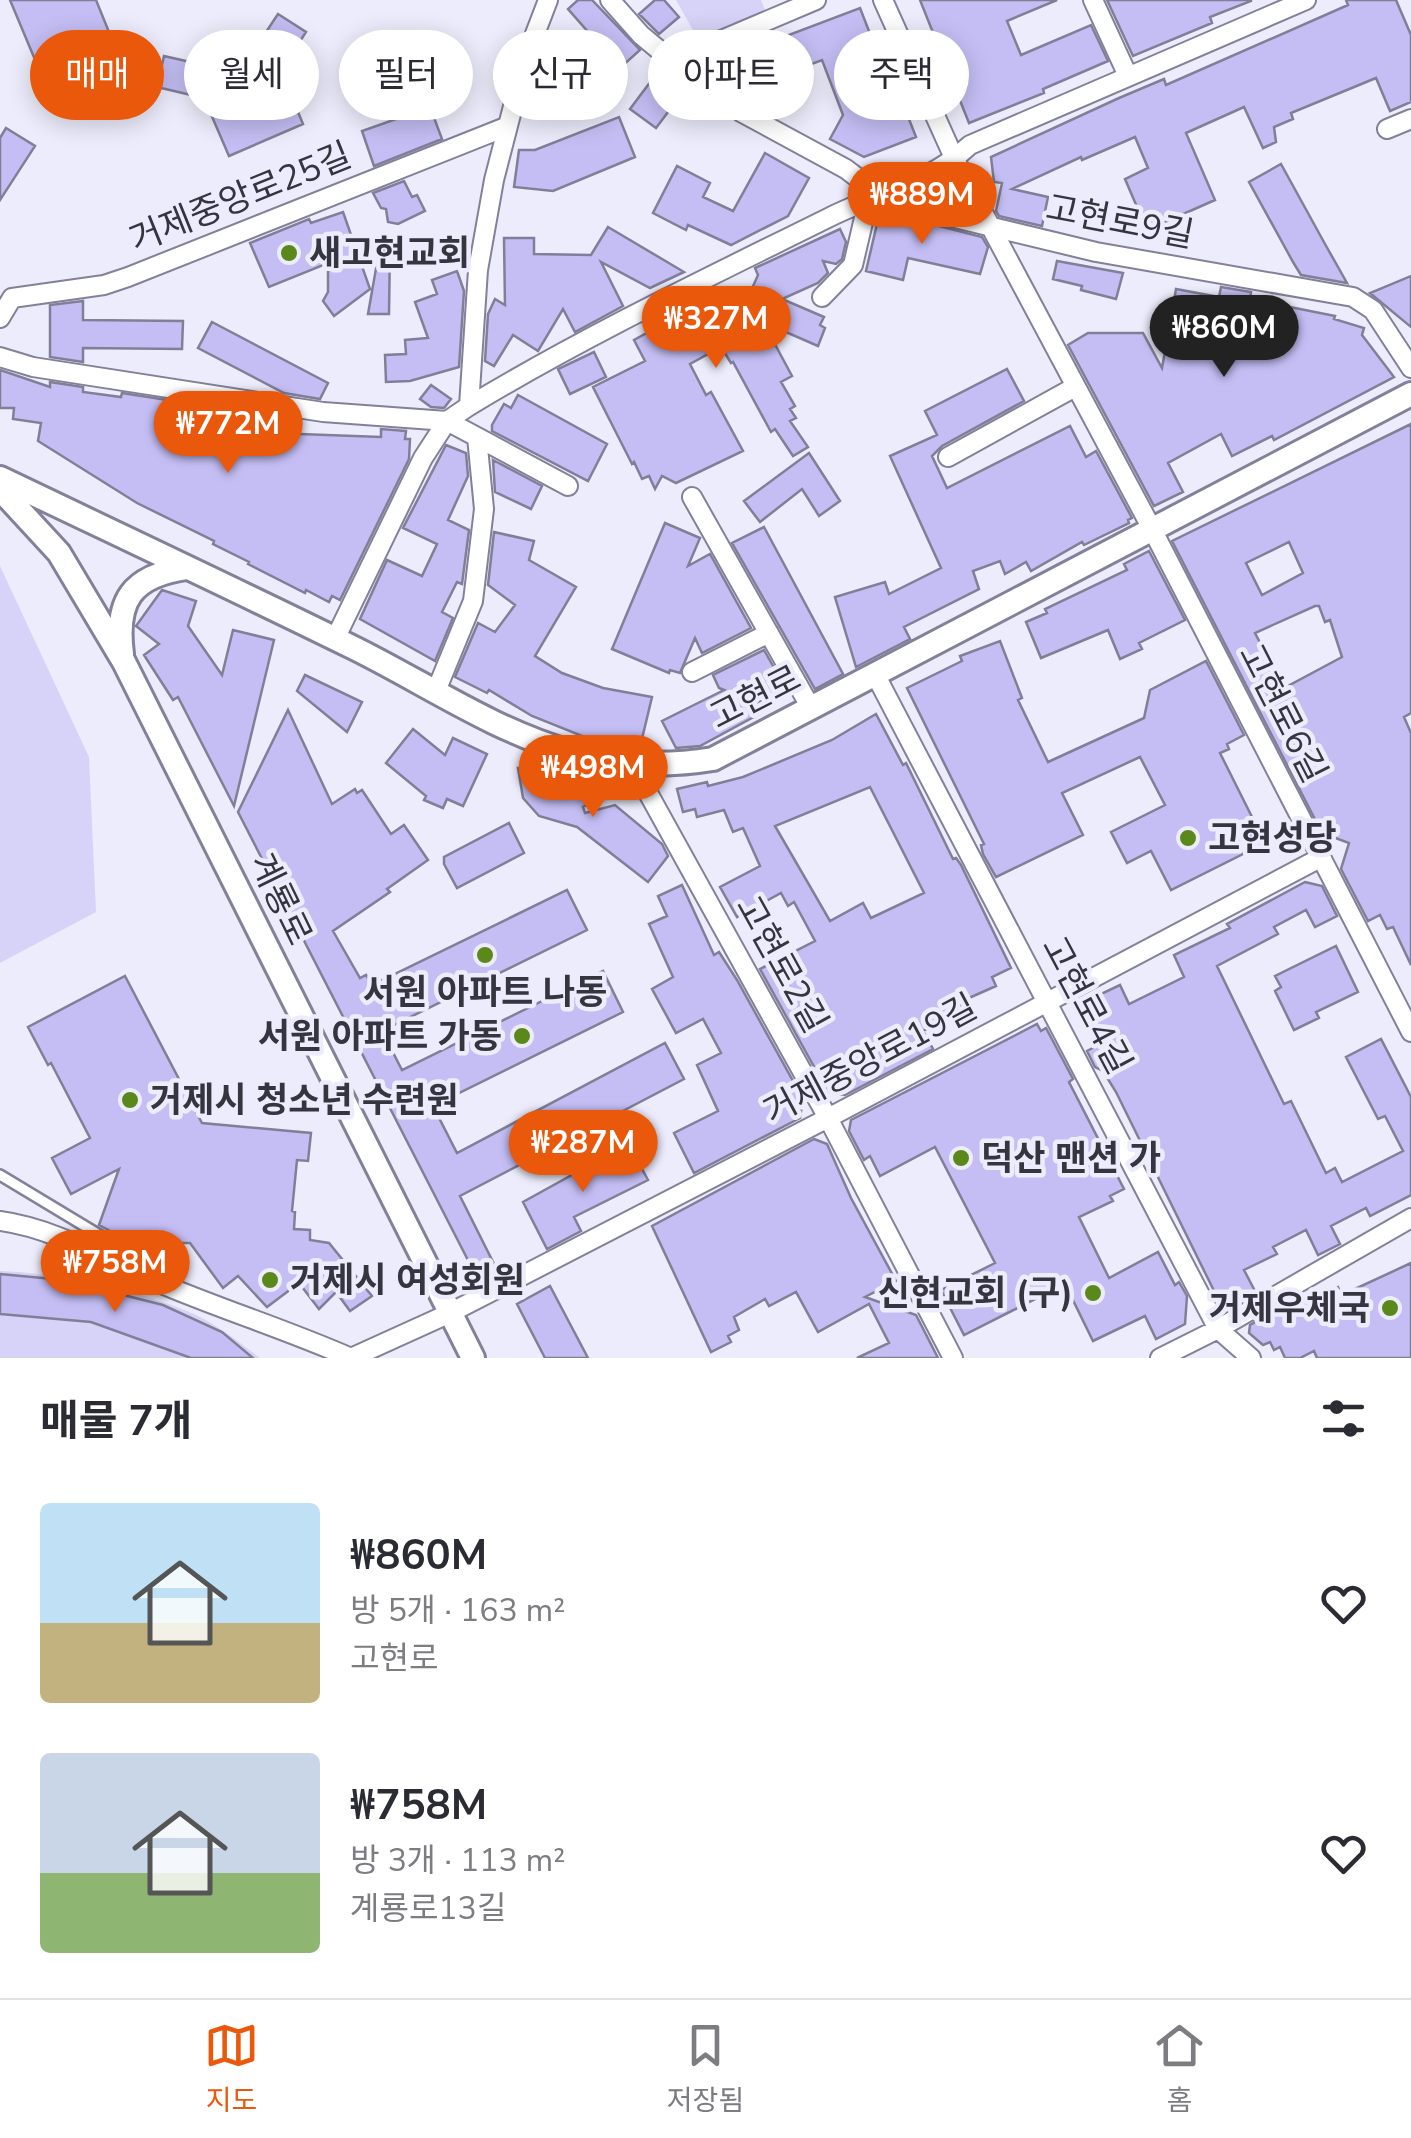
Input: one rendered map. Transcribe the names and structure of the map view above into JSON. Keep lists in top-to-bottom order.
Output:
{
  "streets": {
    "street": [
      "거제중앙로25길",
      "고현로9길",
      "고현로",
      "고현로6길",
      "계룡로",
      "고현로2길",
      "고현로4길",
      "거제중앙로19길"
    ]
  },
  "crossings": [
    ["고현로9길", "고현로6길"],
    ["고현로", "고현로6길"],
    ["고현로", "고현로2길"],
    ["고현로", "고현로4길"],
    ["고현로6길", "거제중앙로19길"],
    ["계룡로", "거제중앙로19길"],
    ["고현로2길", "거제중앙로19길"],
    ["고현로4길", "거제중앙로19길"]
  ],
  "places": [
    "새고현교회",
    "고현성당",
    "서원 아파트 나동",
    "서원 아파트 가동",
    "거제시 청소년 수련원",
    "덕산 맨션 가",
    "거제시 여성회원",
    "신현교회 (구)",
    "거제우체국"
  ],
  "page": {
    "chip": [
      "매매",
      "월세",
      "필터",
      "신규",
      "아파트",
      "주택"
    ],
    "price": [
      "₩889M",
      "₩327M",
      "₩860M",
      "₩772M",
      "₩498M",
      "₩287M",
      "₩758M"
    ],
    "heading": "매물 7개",
    "list": [
      {
        "name": "₩860M",
        "note": "방 5개 · 163 m² · 고현로"
      },
      {
        "name": "₩758M",
        "note": "방 3개 · 113 m² · 계룡로13길"
      }
    ],
    "tabs": ["지도", "저장됨", "홈"]
  }
}
